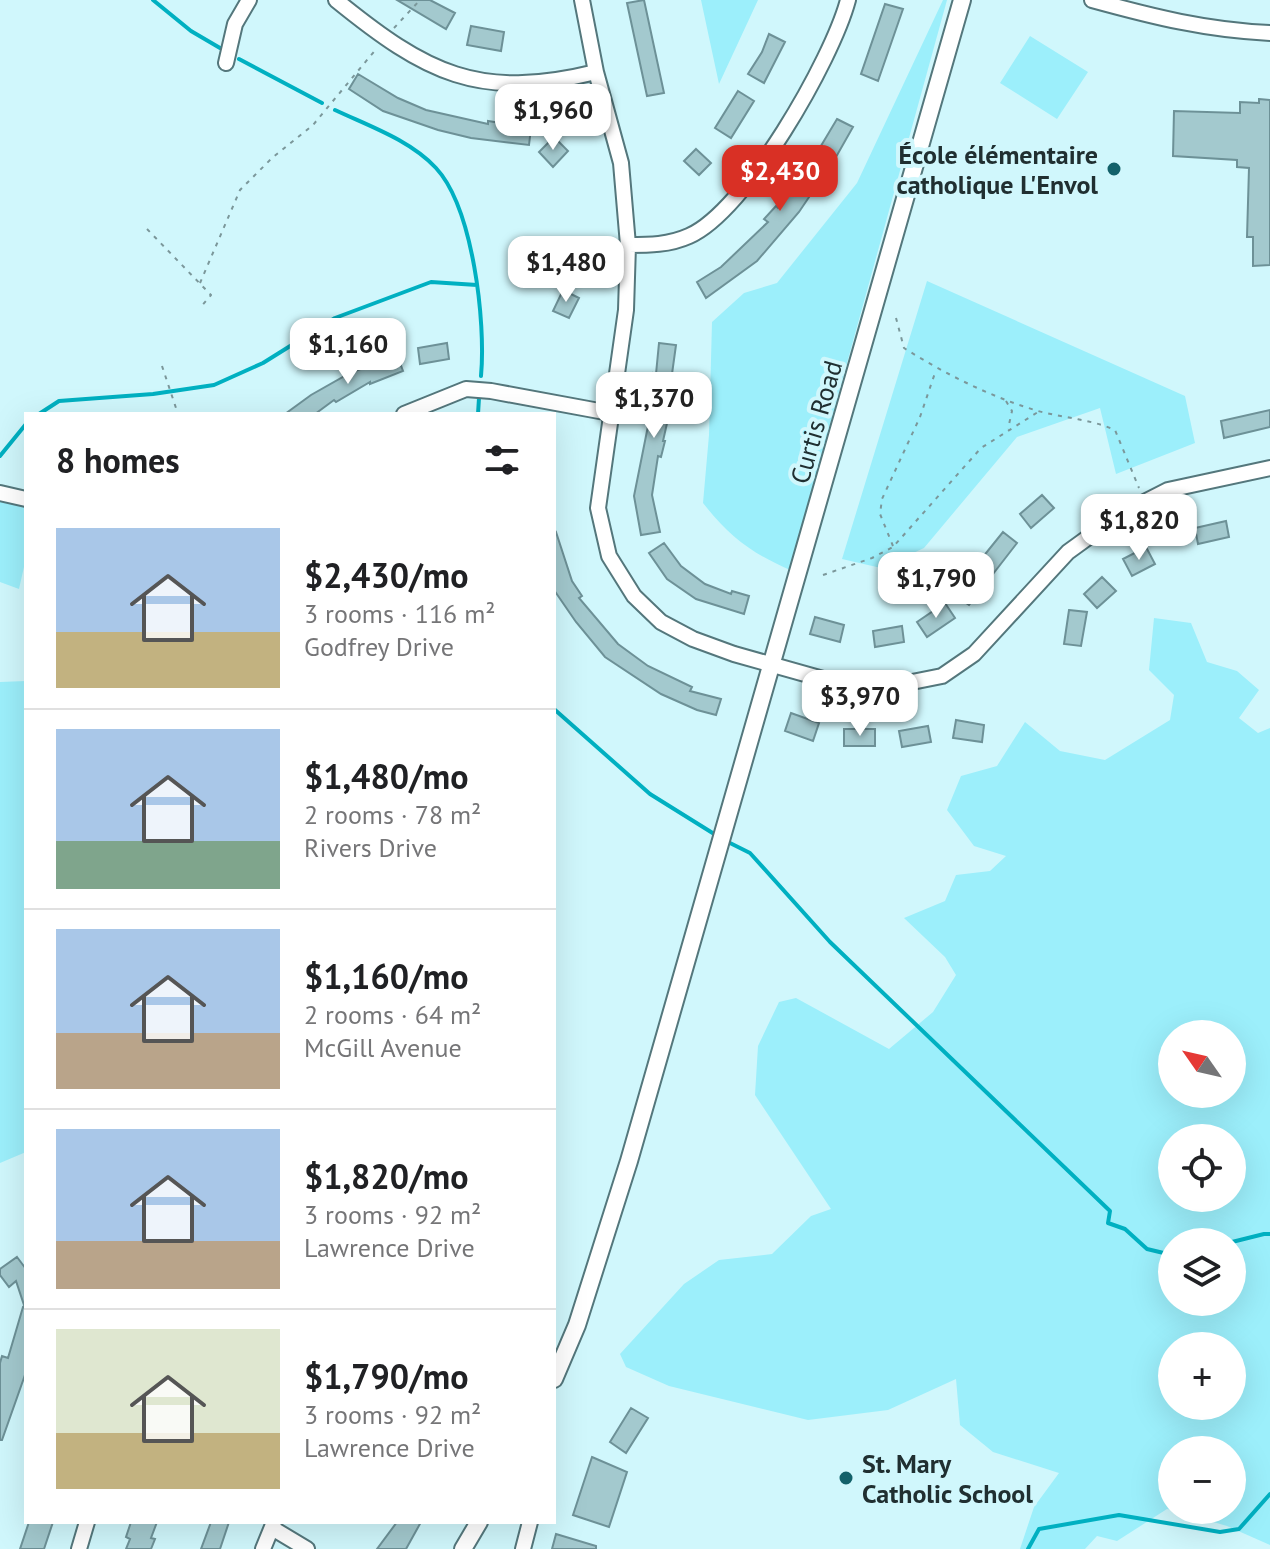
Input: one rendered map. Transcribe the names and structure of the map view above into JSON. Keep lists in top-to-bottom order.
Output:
{
  "streets": {
    "main road": ["Curtis Road"]
  },
  "places": ["École élémentaire catholique L'Envol", "St. Mary Catholic School"],
  "north": "top left",
  "page": {
    "price": [
      "$1,960",
      "$2,430",
      "$1,480",
      "$1,160",
      "$1,370",
      "$1,820",
      "$1,790",
      "$3,970"
    ],
    "heading": "8 homes",
    "list": [
      {
        "name": "$2,430/mo",
        "note": "3 rooms · 116 m² · Godfrey Drive"
      },
      {
        "name": "$1,480/mo",
        "note": "2 rooms · 78 m² · Rivers Drive"
      },
      {
        "name": "$1,160/mo",
        "note": "2 rooms · 64 m² · McGill Avenue"
      },
      {
        "name": "$1,820/mo",
        "note": "3 rooms · 92 m² · Lawrence Drive"
      },
      {
        "name": "$1,790/mo",
        "note": "3 rooms · 92 m² · Lawrence Drive"
      }
    ],
    "map_buttons": ["+", "−"]
  }
}
